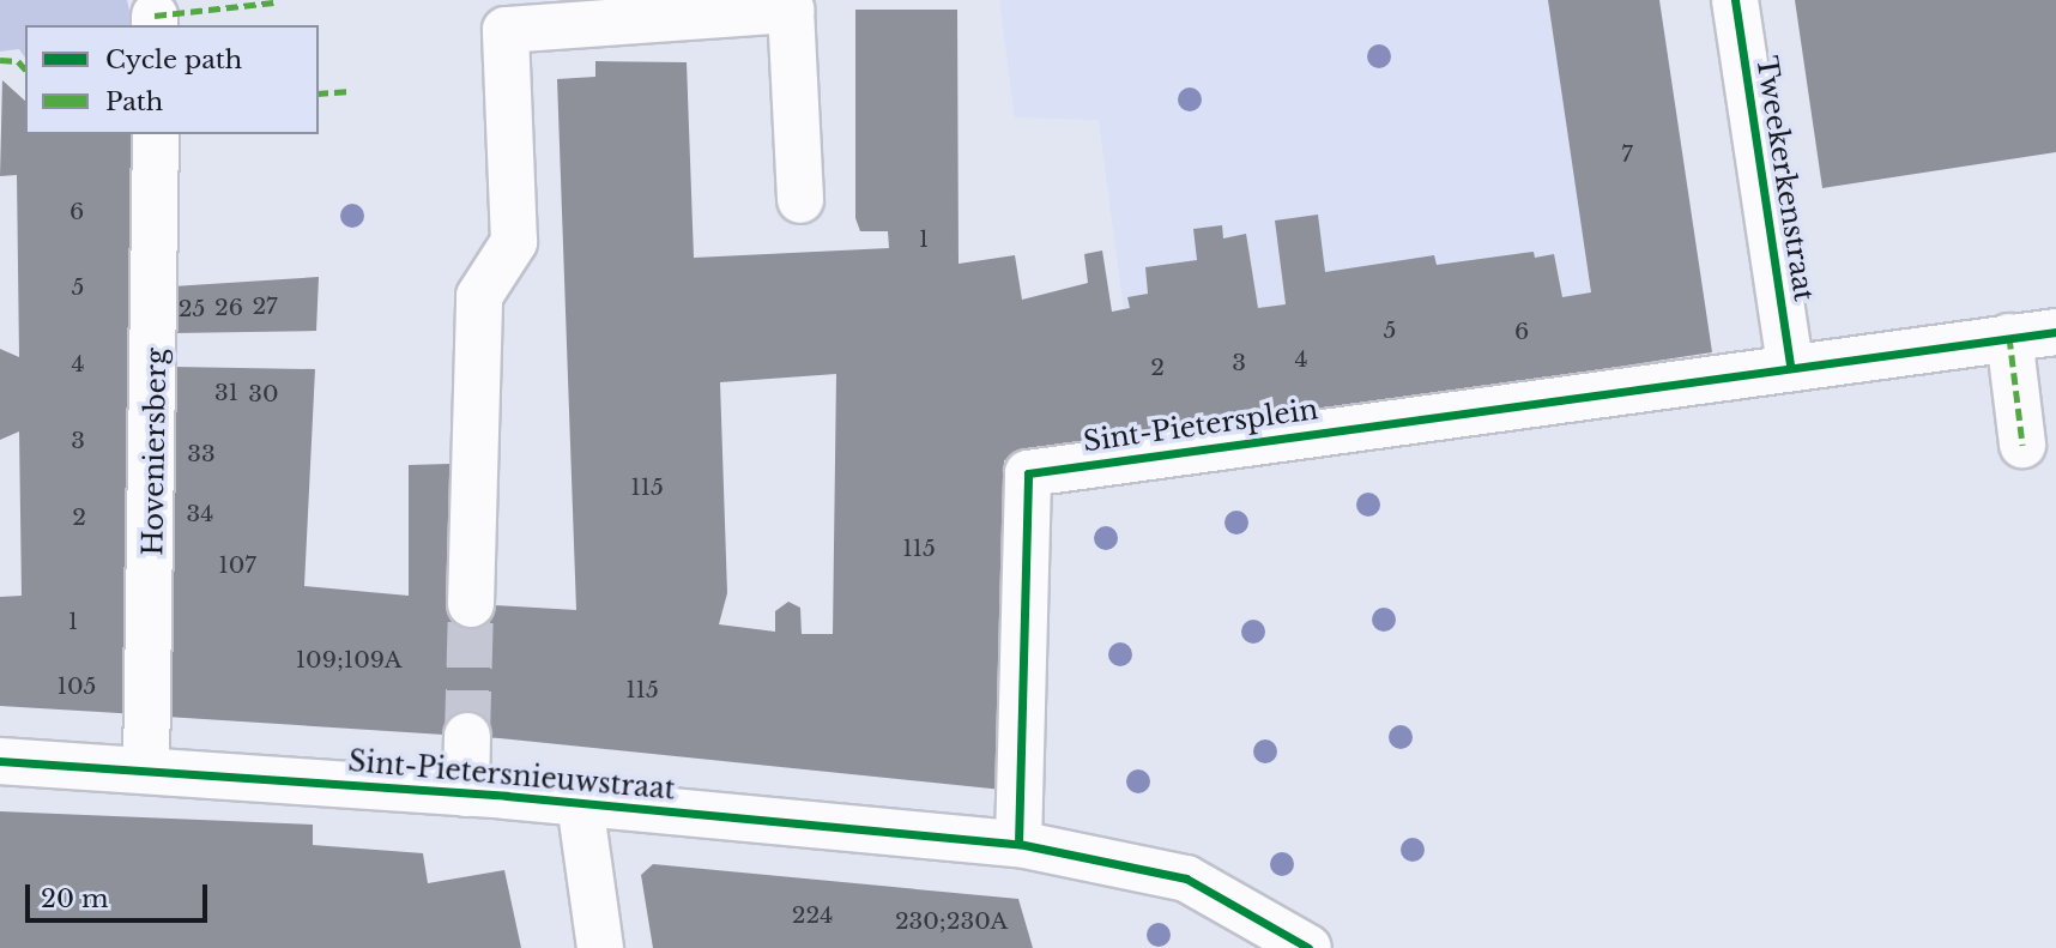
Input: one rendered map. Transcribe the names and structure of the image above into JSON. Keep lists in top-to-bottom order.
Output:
{
  "streets": {
    "street": [
      "Tweekerkenstraat",
      "Sint-Pietersplein",
      "Hoveniersberg",
      "Sint-Pietersnieuwstraat"
    ]
  },
  "crossings": [
    ["Tweekerkenstraat", "Sint-Pietersplein"],
    ["Sint-Pietersplein", "Sint-Pietersnieuwstraat"],
    ["Hoveniersberg", "Sint-Pietersnieuwstraat"]
  ],
  "house_numbers": [
    "7",
    "6",
    "1",
    "5",
    "27",
    "26",
    "25",
    "5",
    "6",
    "4",
    "3",
    "4",
    "2",
    "31",
    "30",
    "3",
    "33",
    "115",
    "34",
    "2",
    "115",
    "107",
    "1",
    "109;109A",
    "105",
    "115",
    "224",
    "230;230A"
  ],
  "legend": ["Cycle path", "Path"],
  "scale_bar": "20 m"
}
